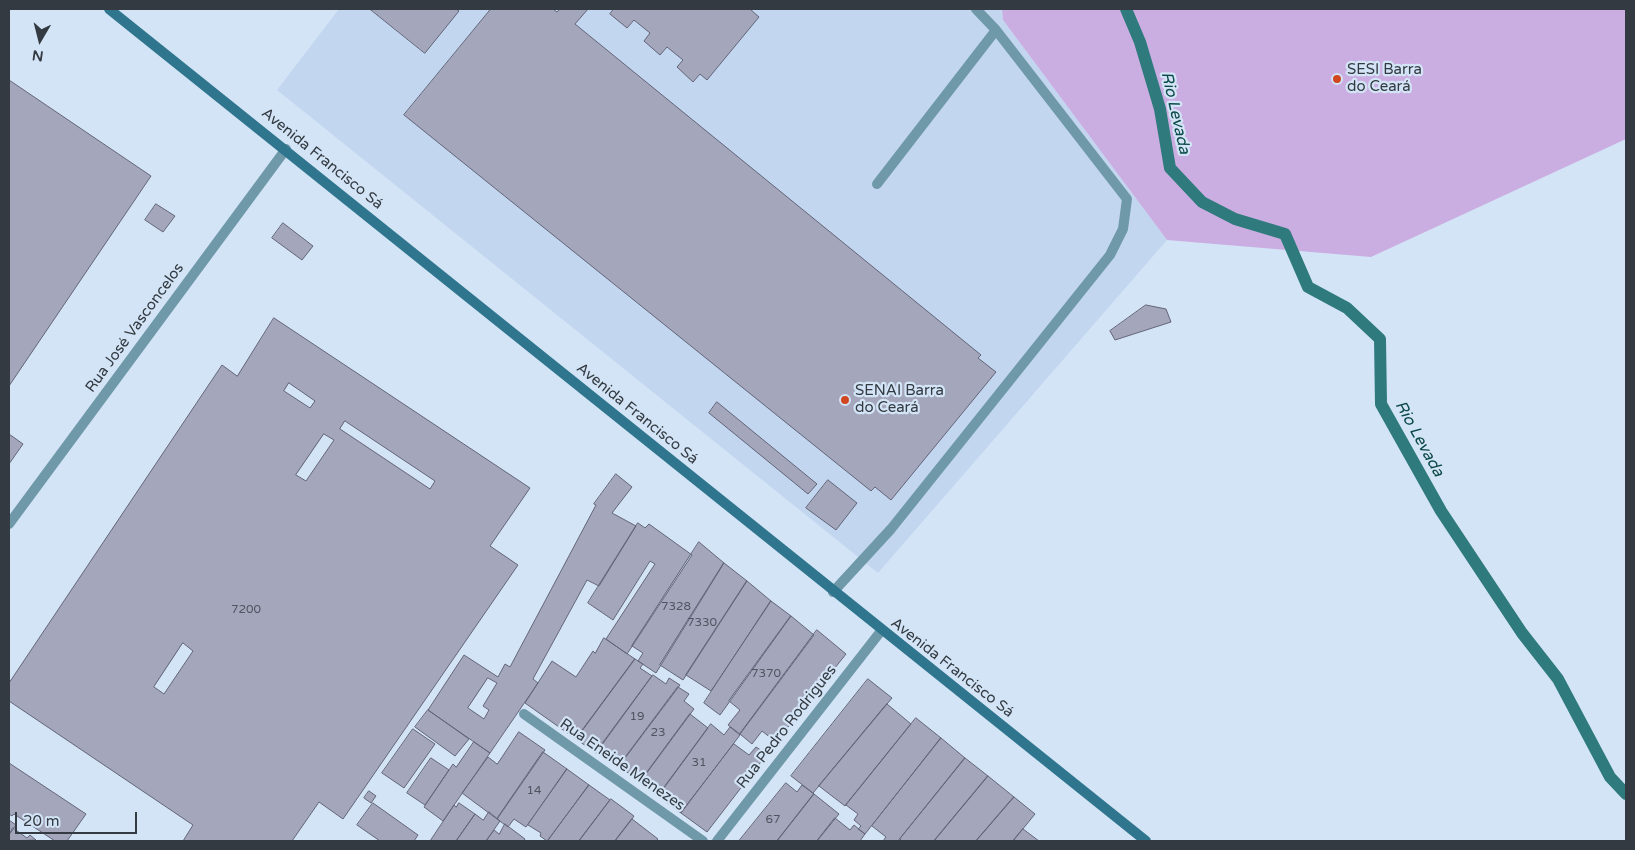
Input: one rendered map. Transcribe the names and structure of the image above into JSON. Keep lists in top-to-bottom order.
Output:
{
  "streets": {
    "main road": ["Avenida Francisco Sá"],
    "street": ["Rua José Vasconcelos", "Rua Pedro Rodrigues", "Rua Eneide Menezes"]
  },
  "crossings": [
    ["Avenida Francisco Sá", "Rua José Vasconcelos"],
    ["Avenida Francisco Sá", "Rua Pedro Rodrigues"]
  ],
  "water": ["Rio Levada"],
  "places": ["SESI Barra do Ceará", "SENAI Barra do Ceará"],
  "house_numbers": [
    "7328",
    "7200",
    "7330",
    "7370",
    "19",
    "23",
    "31",
    "14",
    "67"
  ],
  "scale_bar": "20 m",
  "north": "bottom"
}
